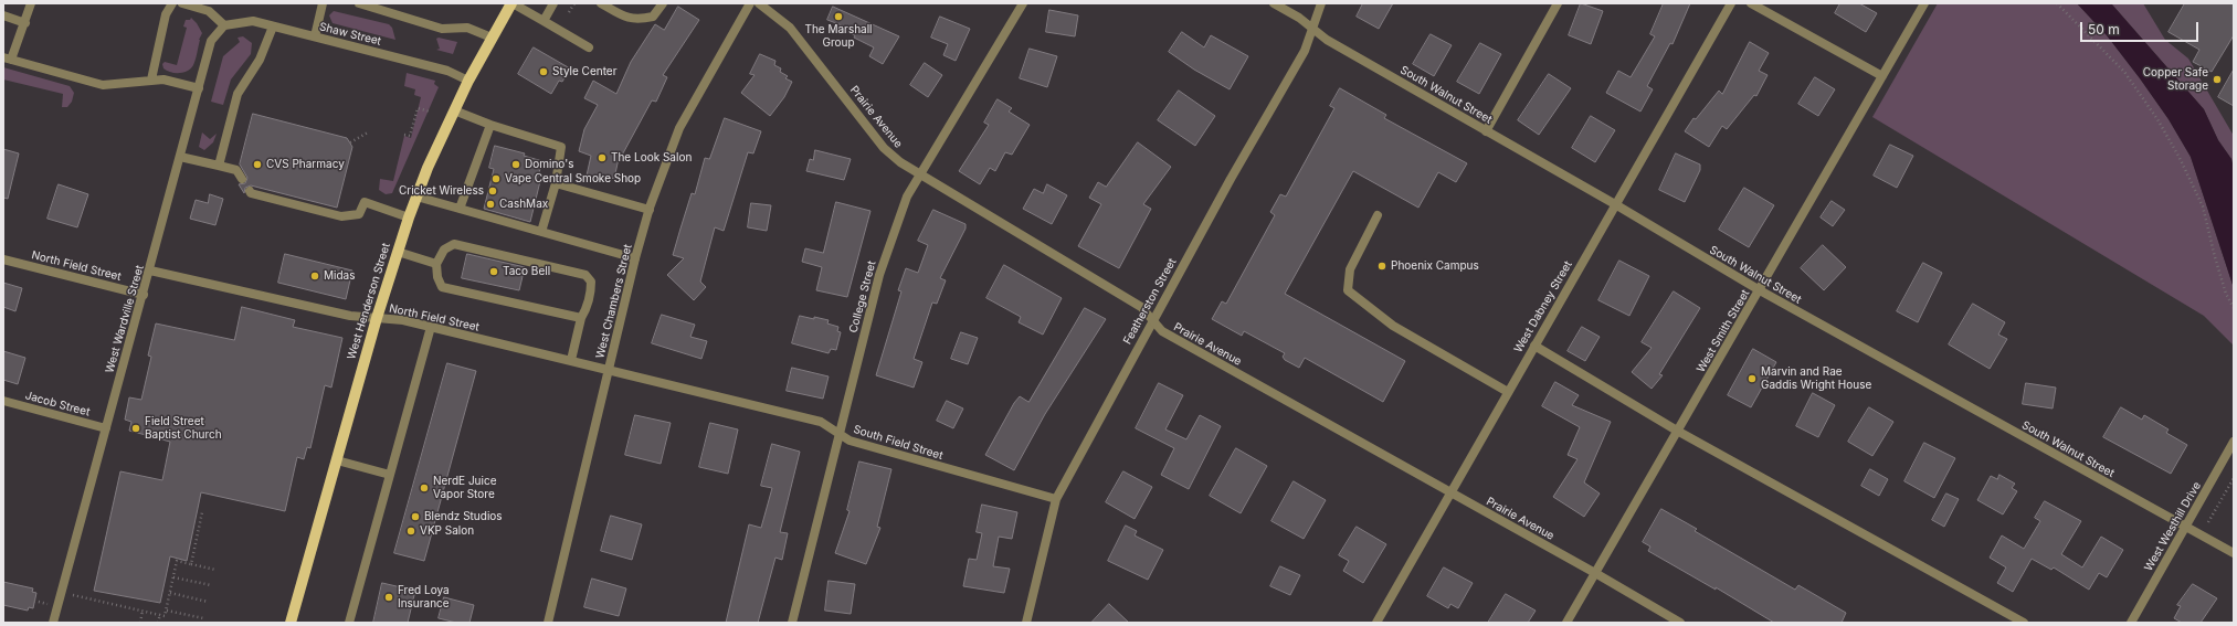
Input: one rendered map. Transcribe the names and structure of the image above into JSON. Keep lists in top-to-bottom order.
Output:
{
  "streets": {
    "main road": ["West Henderson Street"],
    "street": [
      "Shaw Street",
      "South Walnut Street",
      "Prairie Avenue",
      "North Field Street",
      "College Street",
      "West Chambers Street",
      "Featherston Street",
      "West Dabney Street",
      "West Wardville Street",
      "West Smith Street",
      "Jacob Street",
      "South Field Street",
      "West Westhill Drive"
    ]
  },
  "crossings": [
    ["Shaw Street", "West Henderson Street"],
    ["Shaw Street", "West Wardville Street"],
    ["South Walnut Street", "Featherston Street"],
    ["South Walnut Street", "West Dabney Street"],
    ["South Walnut Street", "West Smith Street"],
    ["South Walnut Street", "West Westhill Drive"],
    ["Prairie Avenue", "College Street"],
    ["Prairie Avenue", "Featherston Street"],
    ["Prairie Avenue", "West Dabney Street"],
    ["Prairie Avenue", "West Smith Street"],
    ["North Field Street", "West Henderson Street"],
    ["North Field Street", "West Chambers Street"],
    ["North Field Street", "West Wardville Street"],
    ["North Field Street", "South Field Street"],
    ["College Street", "South Field Street"],
    ["West Chambers Street", "South Field Street"],
    ["Featherston Street", "South Field Street"],
    ["West Wardville Street", "Jacob Street"]
  ],
  "places": [
    "The Marshall Group",
    "Style Center",
    "Copper Safe Storage",
    "The Look Salon",
    "CVS Pharmacy",
    "Domino's",
    "Vape Central Smoke Shop",
    "Cricket Wireless",
    "CashMax",
    "Phoenix Campus",
    "Taco Bell",
    "Midas",
    "Marvin and Rae Gaddis Wright House",
    "Field Street Baptist Church",
    "NerdE Juice Vapor Store",
    "Blendz Studios",
    "VKP Salon",
    "Fred Loya Insurance"
  ],
  "scale_bar": "50 m"
}
